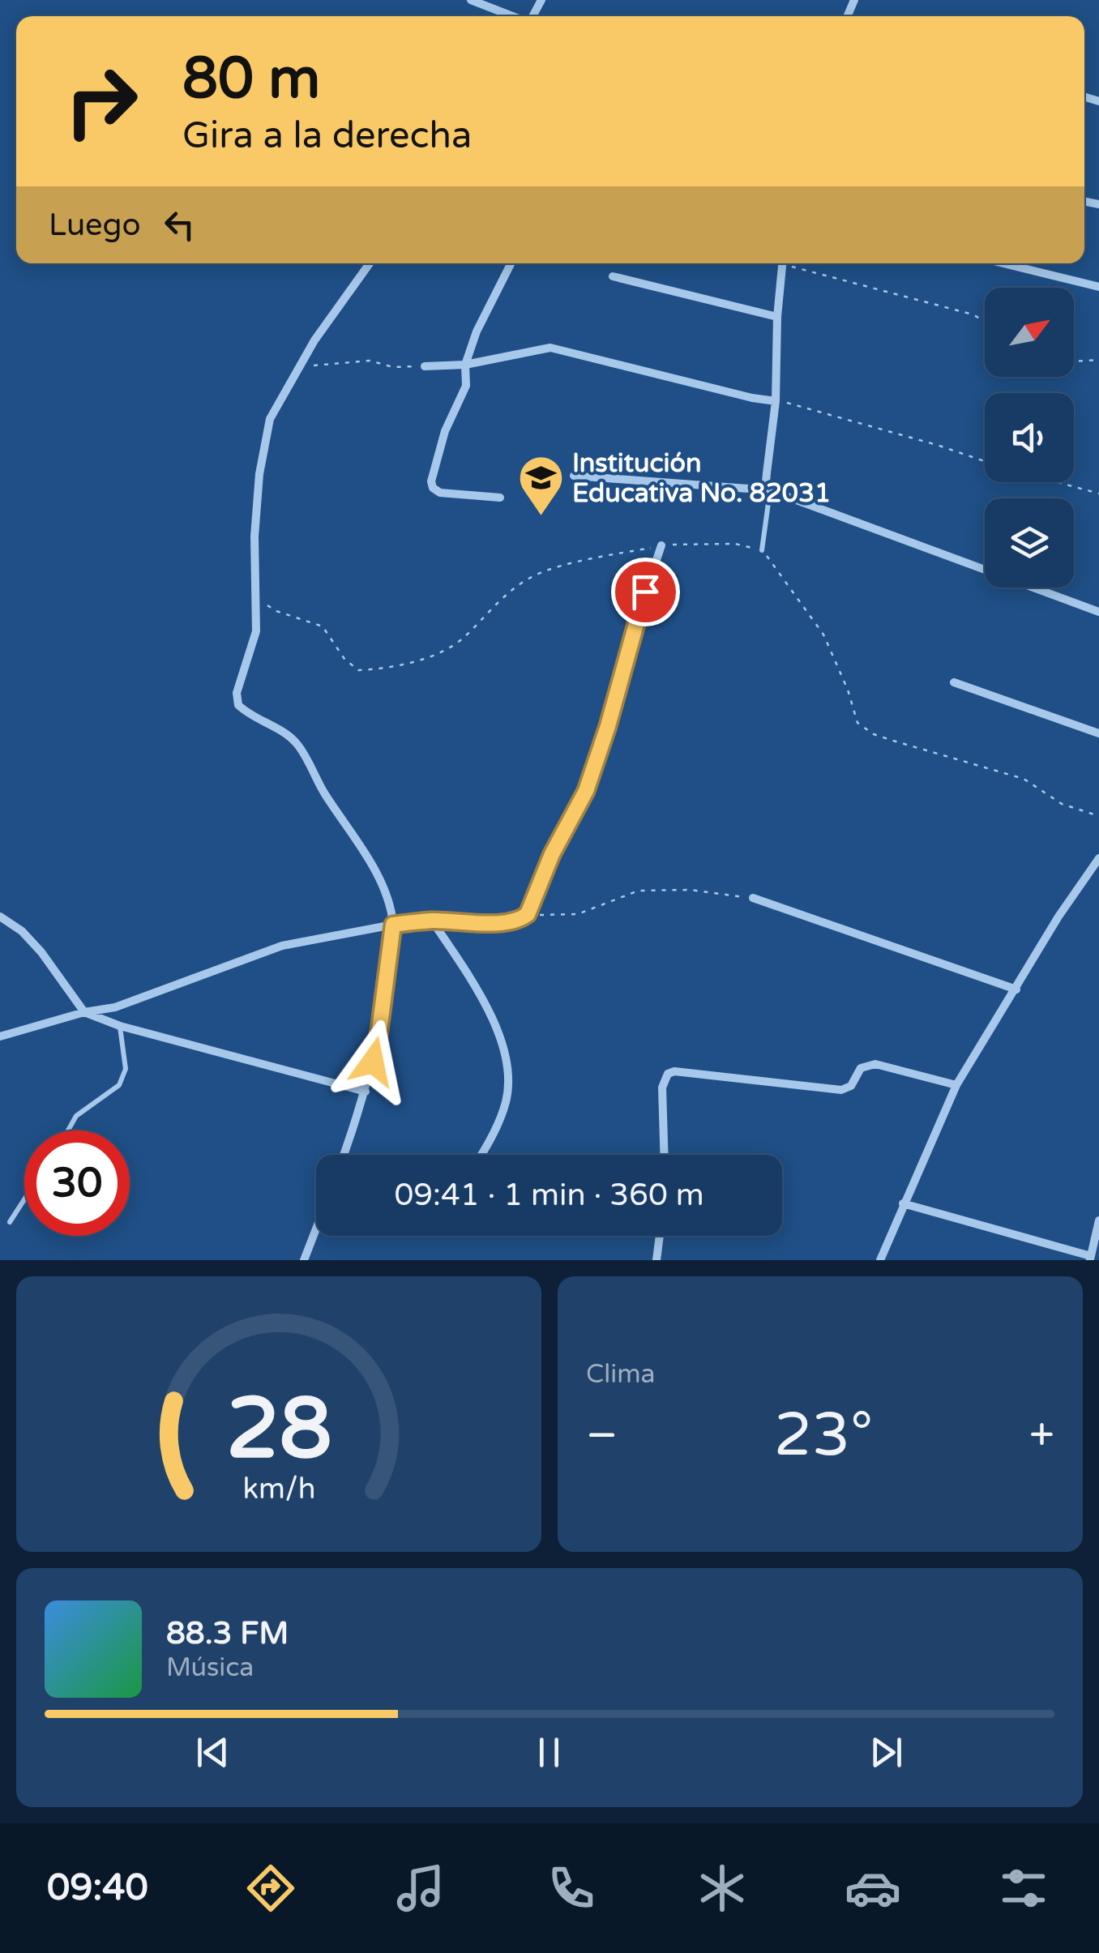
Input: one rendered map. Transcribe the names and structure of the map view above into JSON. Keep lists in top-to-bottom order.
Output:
{
  "places": {
    "school or university": ["Institución Educativa No. 82031"]
  },
  "north": "top right",
  "page": {
    "turn": ["80 m", "Gira a la derecha"],
    "then": "Luego",
    "limit": "30",
    "trip": "09:41 · 1 min · 360 m",
    "tile": "Clima",
    "heat": ["−", "23°", "+"],
    "song": ["88.3 FM", "Música"],
    "tabs": "09:40",
    "gauge": ["28", "km/h"]
  }
}
